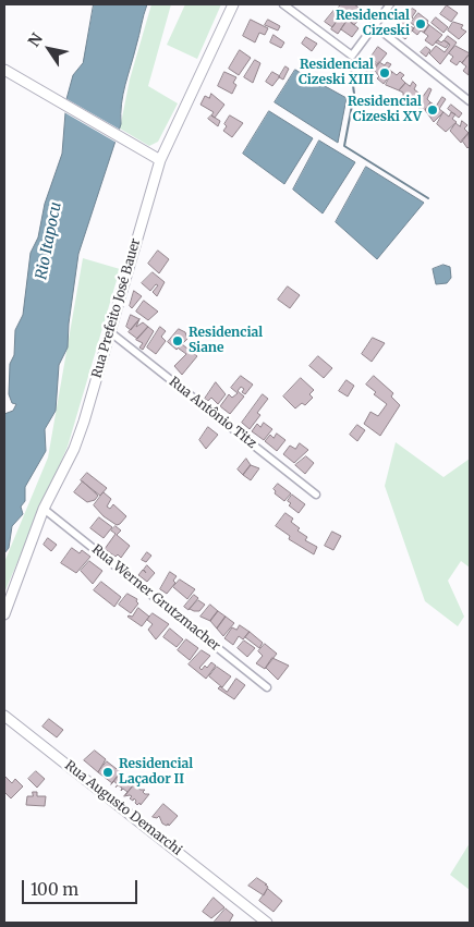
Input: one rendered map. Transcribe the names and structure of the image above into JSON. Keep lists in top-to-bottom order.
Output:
{
  "streets": {
    "street": [
      "Rua Prefeito José Bauer",
      "Rua Antônio Titz",
      "Rua Werner Grutzmacher",
      "Rua Augusto Demarchi"
    ]
  },
  "crossings": [
    ["Rua Prefeito José Bauer", "Rua Antônio Titz"],
    ["Rua Prefeito José Bauer", "Rua Werner Grutzmacher"]
  ],
  "water": ["Rio Itapocu"],
  "places": [
    "Residencial Cizeski",
    "Residencial Cizeski XIII",
    "Residencial Cizeski XV",
    "Residencial Siane",
    "Residencial Laçador II"
  ],
  "scale_bar": "100 m",
  "north": "top left"
}
